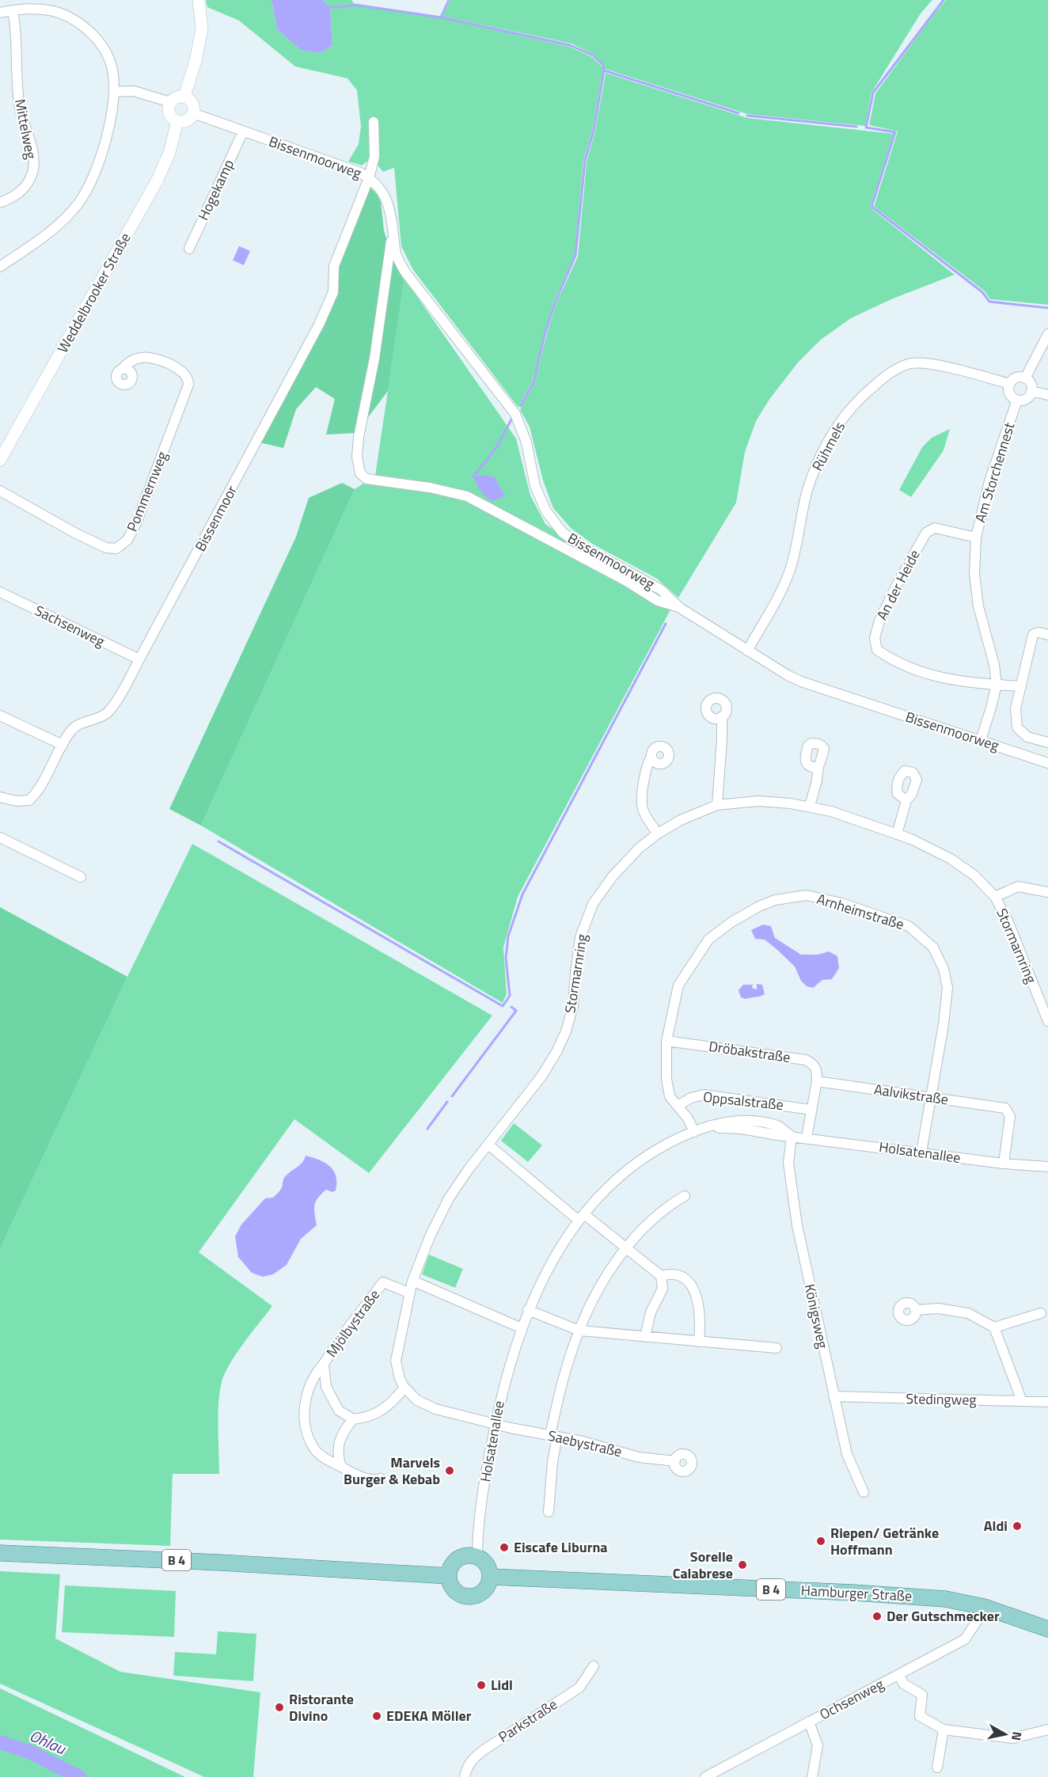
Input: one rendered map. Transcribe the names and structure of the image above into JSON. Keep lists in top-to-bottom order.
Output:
{
  "streets": {
    "main road": ["B 4", "Hamburger Straße"],
    "street": [
      "Mittelweg",
      "Bissenmoorweg",
      "Hogekamp",
      "Weddelbrooker Straße",
      "Rühmels",
      "Am Storchennest",
      "Pommernweg",
      "Bissenmoor",
      "An der Heide",
      "Sachsenweg",
      "Arnheimstraße",
      "Stormarnring",
      "Dröbakstraße",
      "Aalvikstraße",
      "Oppsalstraße",
      "Holsatenallee",
      "Königsweg",
      "Mjölbystraße",
      "Stedingweg",
      "Saebystraße",
      "Ochsenweg",
      "Parkstraße"
    ]
  },
  "crossings": [
    ["Bissenmoorweg", "Hogekamp"],
    ["Bissenmoorweg", "Weddelbrooker Straße"],
    ["Bissenmoorweg", "Rühmels"],
    ["Bissenmoorweg", "Am Storchennest"],
    ["Bissenmoorweg", "Bissenmoor"],
    ["Rühmels", "Am Storchennest"],
    ["Am Storchennest", "An der Heide"],
    ["Bissenmoor", "Sachsenweg"],
    ["Arnheimstraße", "Dröbakstraße"],
    ["Arnheimstraße", "Aalvikstraße"],
    ["Arnheimstraße", "Oppsalstraße"],
    ["Arnheimstraße", "Holsatenallee"],
    ["Stormarnring", "Mjölbystraße"],
    ["Dröbakstraße", "Aalvikstraße"],
    ["Aalvikstraße", "Holsatenallee"],
    ["Holsatenallee", "Königsweg"],
    ["Holsatenallee", "Saebystraße"],
    ["Holsatenallee", "B 4"],
    ["Holsatenallee", "Hamburger Straße"],
    ["Königsweg", "Stedingweg"],
    ["B 4", "Hamburger Straße"],
    ["Hamburger Straße", "Ochsenweg"]
  ],
  "water": ["Ohlau"],
  "places": [
    "Marvels Burger & Kebab",
    "Aldi",
    "Riepen/ Getränke Hoffmann",
    "Eiscafe Liburna",
    "Sorelle Calabrese",
    "Der Gutschmecker",
    "Lidl",
    "Ristorante Divino",
    "EDEKA Möller"
  ],
  "north": "right"
}
